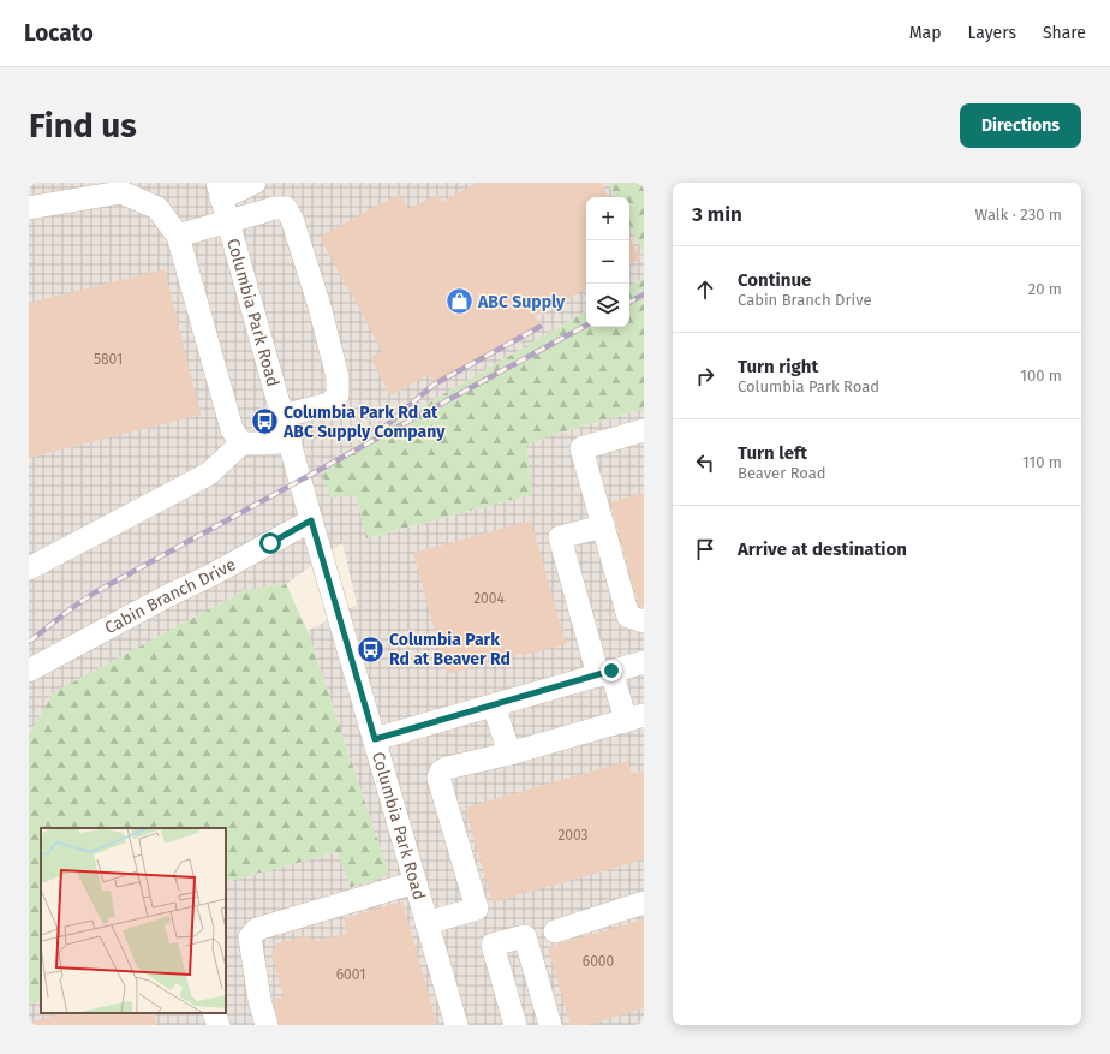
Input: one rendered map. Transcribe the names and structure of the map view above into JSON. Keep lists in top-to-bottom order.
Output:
{
  "streets": {
    "street": ["Columbia Park Road", "Cabin Branch Drive"]
  },
  "crossings": [
    ["Columbia Park Road", "Cabin Branch Drive"]
  ],
  "places": {
    "shop": ["ABC Supply"],
    "bus stop": ["Columbia Park Rd at ABC Supply Company", "Columbia Park Rd at Beaver Rd"]
  },
  "house_numbers": [
    "5801",
    "2004",
    "2003",
    "6000",
    "6001"
  ],
  "page": {
    "header": "Locato",
    "nav": ["Map", "Layers", "Share"],
    "buttons": "Directions",
    "title": "Find us",
    "heading": ["3 min", "Walk · 230 m"],
    "map_buttons": ["+", "−"],
    "list": [
      ["Continue", "Cabin Branch Drive", "20 m"],
      ["Turn right", "Columbia Park Road", "100 m"],
      ["Turn left", "Beaver Road", "110 m"],
      "Arrive at destination"
    ]
  }
}
